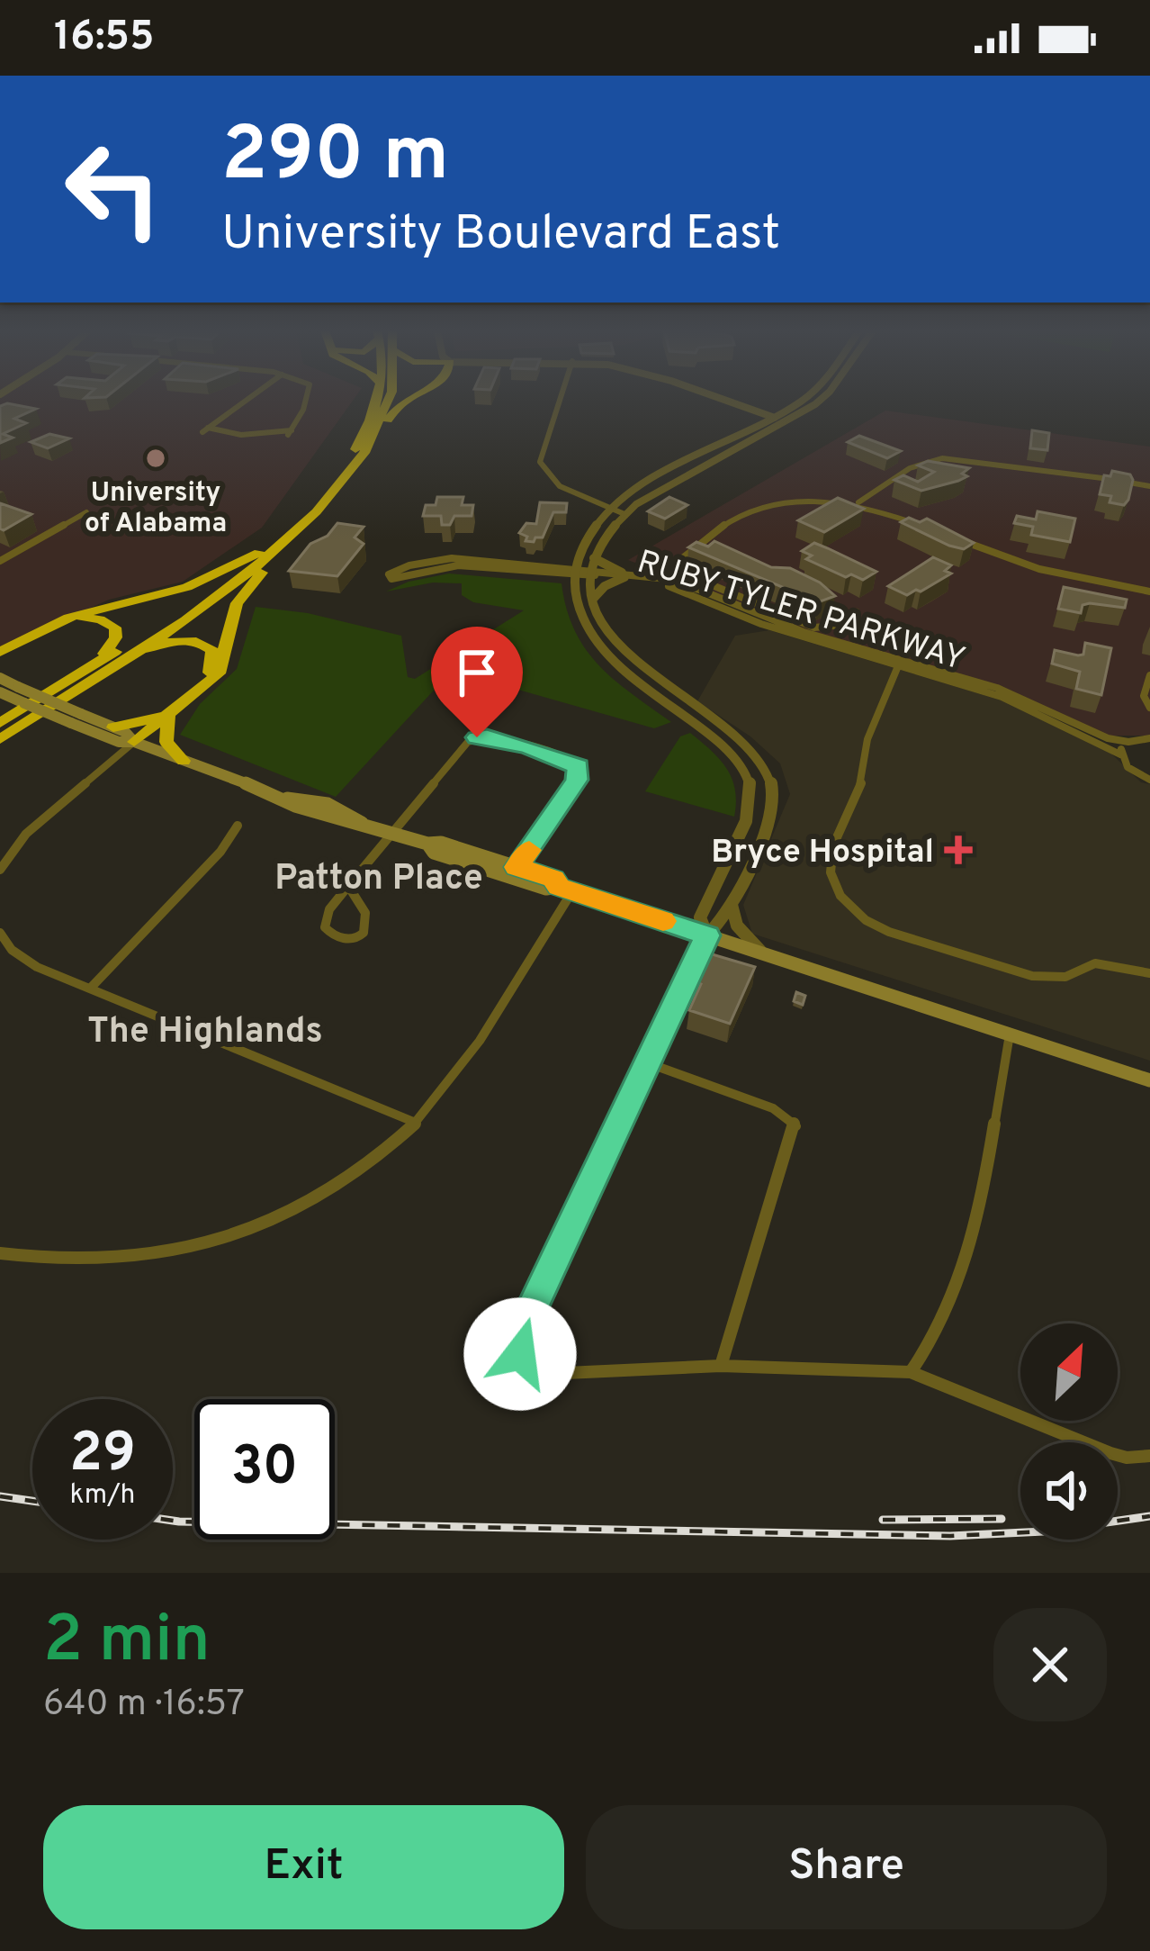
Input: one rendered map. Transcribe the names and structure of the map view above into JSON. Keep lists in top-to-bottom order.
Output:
{
  "streets": {
    "street": ["RUBY TYLER PARKWAY"]
  },
  "districts": ["Patton Place", "The Highlands"],
  "places": {
    "other": ["University of Alabama"],
    "health": ["Bryce Hospital"]
  },
  "north": "top right",
  "page": {
    "status": "16:55",
    "turn": ["290 m", "University Boulevard East"],
    "speed": "29 km/h",
    "limit": "30",
    "heading": ["2 min", "640 m · 16:57"],
    "buttons": ["Exit", "Share"]
  }
}
